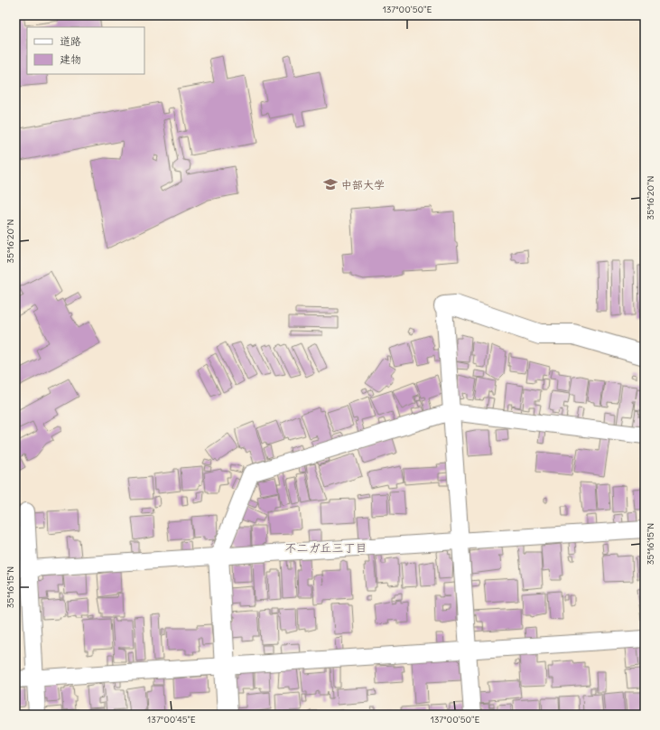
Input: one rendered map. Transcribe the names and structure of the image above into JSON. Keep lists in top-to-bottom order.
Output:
{
  "districts": ["不二ガ丘三丁目"],
  "places": {
    "school or university": ["中部大学"]
  },
  "legend": ["道路", "建物"],
  "coordinates": [
    "137°00'50\"E",
    "35°16'20\"N",
    "35°16'15\"N",
    "137°00'45\"E"
  ]
}
